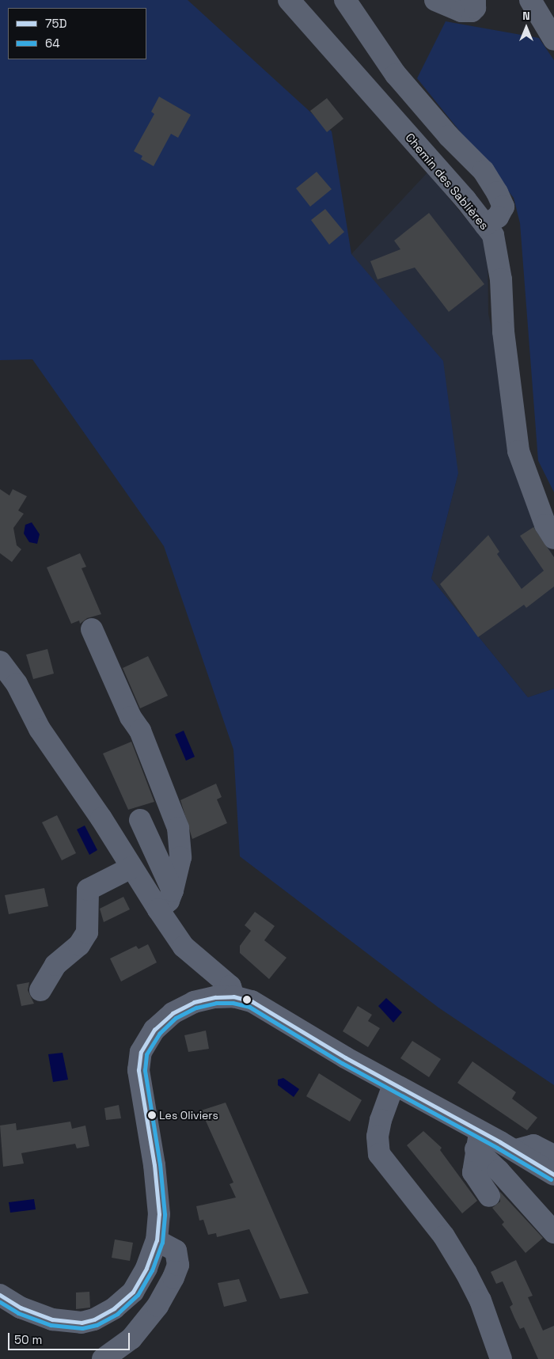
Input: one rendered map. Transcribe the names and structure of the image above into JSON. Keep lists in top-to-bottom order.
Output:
{
  "streets": {
    "street": ["Chemin des Sablières"]
  },
  "places": ["Les Oliviers"],
  "lines": ["transit line 75D", "transit line 64"],
  "legend": ["75D", "64"],
  "scale_bar": "50 m",
  "north": "top"
}
